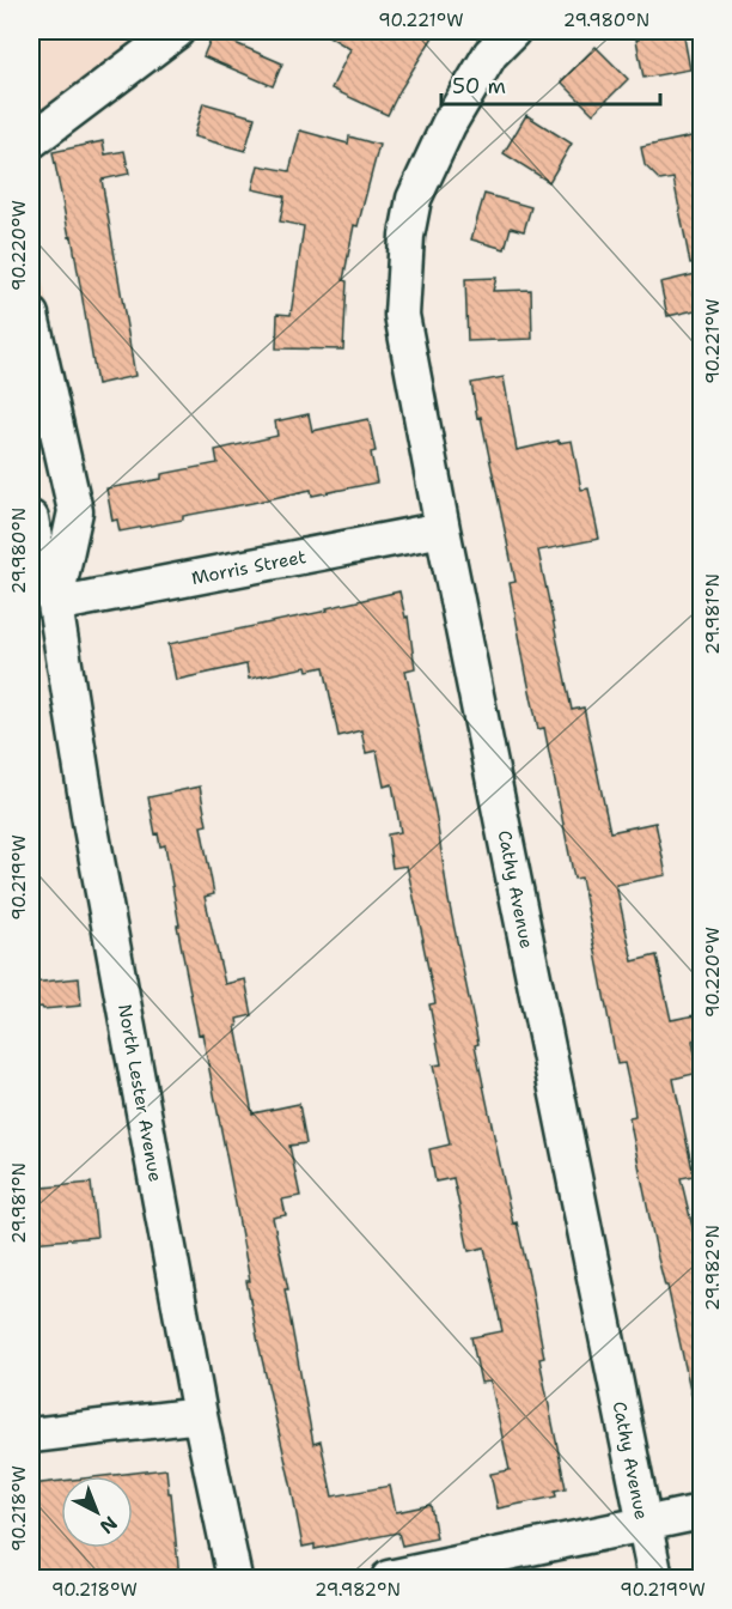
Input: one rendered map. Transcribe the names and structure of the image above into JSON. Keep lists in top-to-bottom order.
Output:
{
  "streets": {
    "street": ["Morris Street", "Cathy Avenue", "North Lester Avenue"]
  },
  "crossings": [
    ["Morris Street", "Cathy Avenue"],
    ["Morris Street", "North Lester Avenue"]
  ],
  "scale_bar": "50 m",
  "north": "bottom right",
  "coordinates": [
    "90.221°W",
    "29.980°N",
    "90.220°W",
    "29.981°N",
    "90.219°W",
    "29.982°N",
    "90.218°W"
  ]
}
